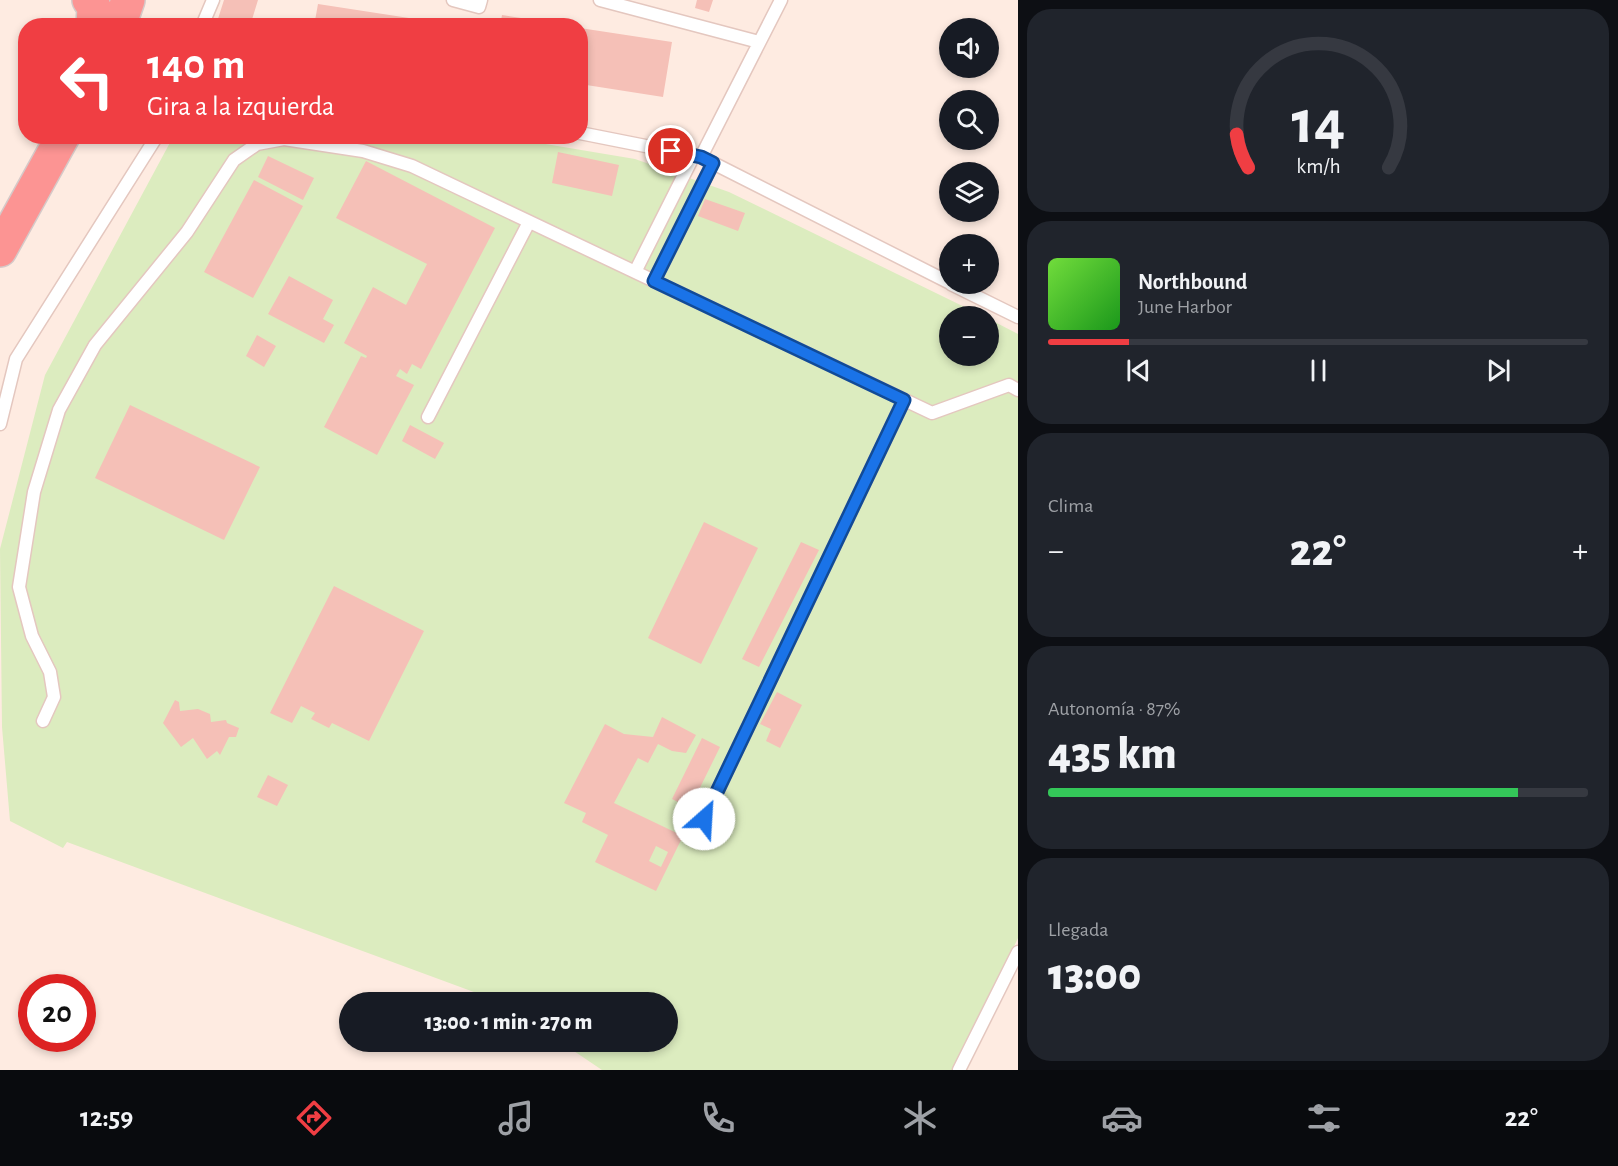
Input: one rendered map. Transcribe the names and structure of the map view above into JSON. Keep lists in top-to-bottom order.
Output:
{
  "page": {
    "map_buttons": ["+", "−"],
    "turn": ["140 m", "Gira a la izquierda"],
    "song": ["Northbound", "June Harbor"],
    "tile": [
      "Clima",
      ["Autonomía · 87%", "435 km"],
      ["Llegada", "13:00"]
    ],
    "heat": ["−", "22°", "+"],
    "limit": "20",
    "trip": "13:00 · 1 min · 270 m",
    "tabs": ["12:59", "22°"],
    "gauge": ["14", "km/h"]
  }
}
